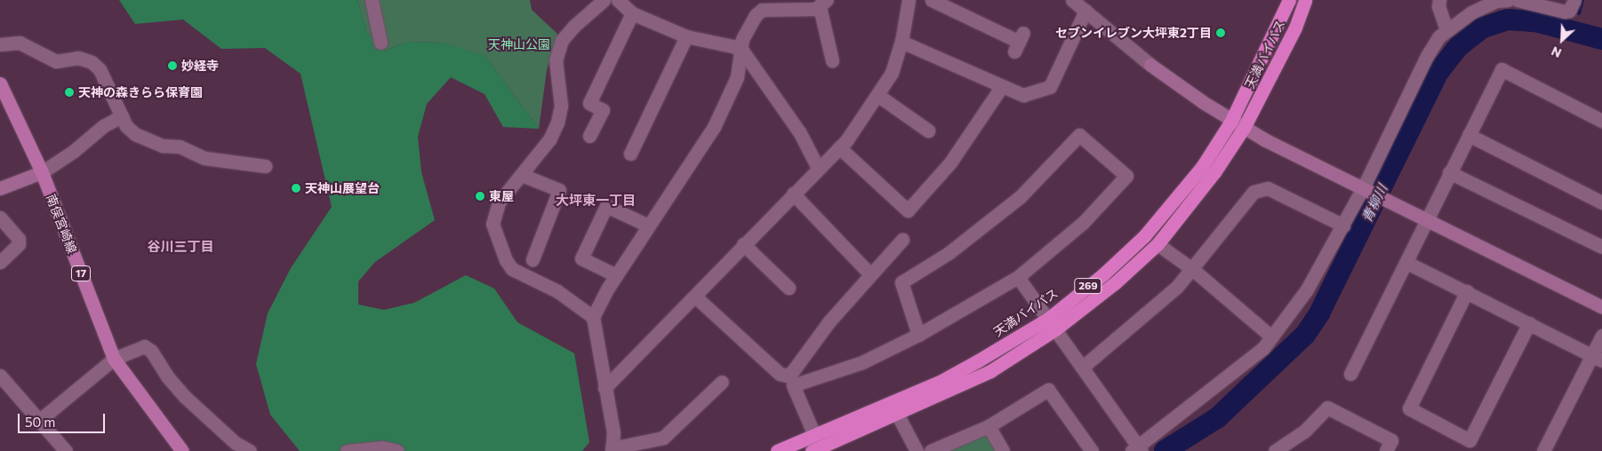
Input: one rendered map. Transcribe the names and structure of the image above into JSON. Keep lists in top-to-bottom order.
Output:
{
  "streets": {
    "highway": ["天満バイパス", "269"],
    "main road": ["南俣宮崎線", "17"]
  },
  "districts": ["大坪東一丁目", "谷川三丁目"],
  "water": ["青柳川"],
  "parks": ["天神山公園"],
  "places": [
    "セブンイレブン大坪東2丁目",
    "妙経寺",
    "天神の森きらら保育園",
    "天神山展望台",
    "東屋"
  ],
  "scale_bar": "50 m",
  "north": "bottom left"
}
